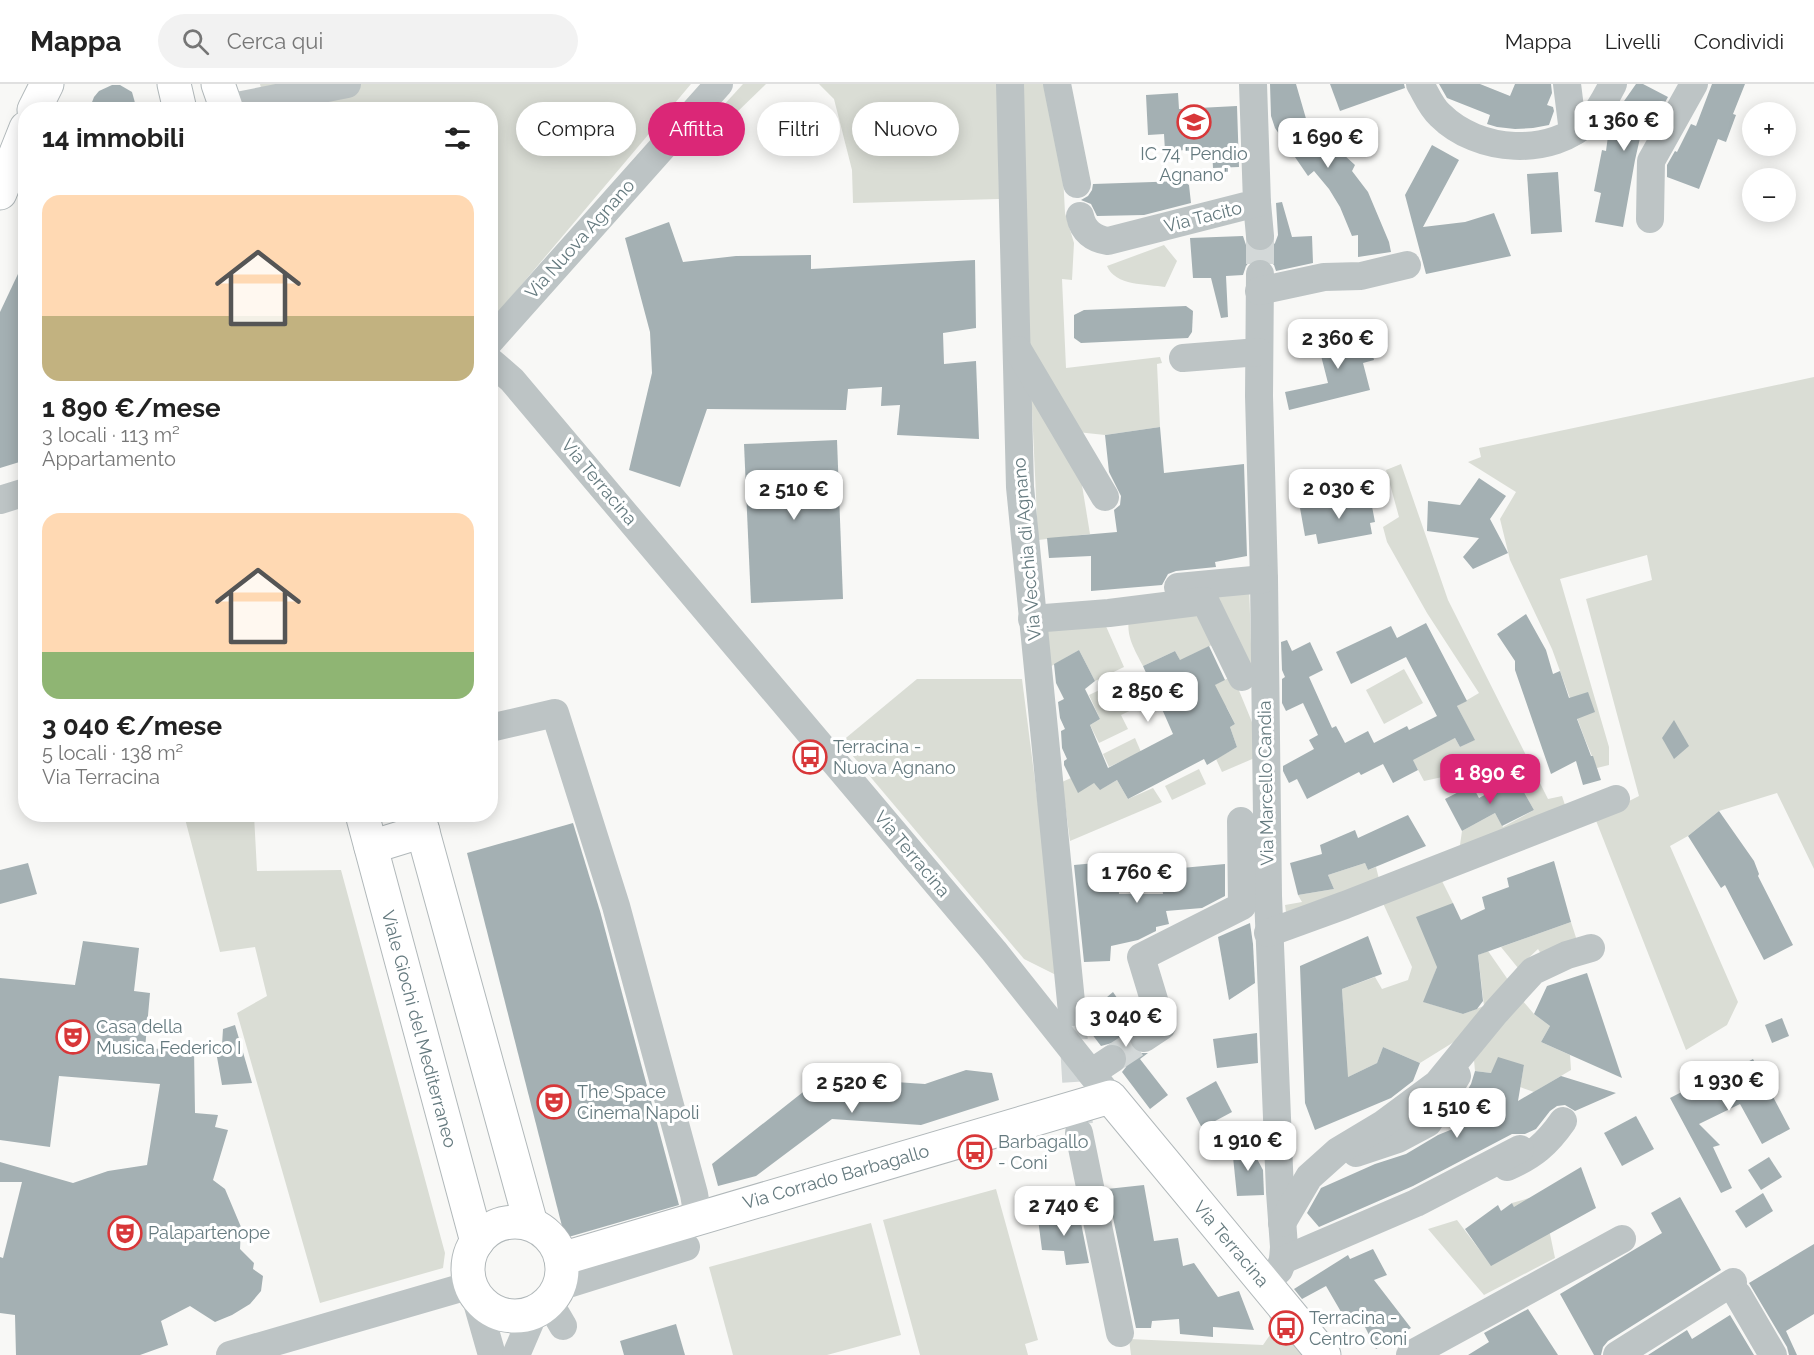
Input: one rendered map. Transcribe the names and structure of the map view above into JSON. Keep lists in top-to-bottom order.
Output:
{
  "streets": {
    "main road": ["Via Terracina", "Viale Giochi del Mediterraneo", "Via Corrado Barbagallo"],
    "street": [
      "Via Tacito",
      "Via Nuova Agnano",
      "Via Vecchia di Agnano",
      "Via Marcello Candia"
    ]
  },
  "crossings": [
    ["Via Terracina", "Via Marcello Candia"],
    ["Via Terracina", "Via Corrado Barbagallo"],
    ["Viale Giochi del Mediterraneo", "Via Corrado Barbagallo"]
  ],
  "places": {
    "school or university": ["IC 74 \"Pendio Agnano\""],
    "bus stop": ["Terracina - Nuova Agnano", "Barbagallo - Coni", "Terracina - Centro Coni"],
    "theatre": ["Casa della Musica Federico I", "The Space Cinema Napoli", "Palapartenope"]
  },
  "page": {
    "header": "Mappa",
    "search": "Cerca qui",
    "nav": ["Mappa", "Livelli", "Condividi"],
    "price": [
      "1 360 €",
      "1 690 €",
      "2 360 €",
      "2 030 €",
      "2 510 €",
      "2 850 €",
      "1 890 €",
      "1 760 €",
      "3 040 €",
      "1 930 €",
      "2 520 €",
      "1 510 €",
      "1 910 €",
      "2 740 €"
    ],
    "map_buttons": ["+", "−"],
    "chip": [
      "Compra",
      "Affitta",
      "Filtri",
      "Nuovo"
    ],
    "heading": "14 immobili",
    "list": [
      {
        "name": "1 890 €/mese",
        "note": "3 locali · 113 m² · Appartamento"
      },
      {
        "name": "3 040 €/mese",
        "note": "5 locali · 138 m² · Via Terracina"
      }
    ]
  }
}
